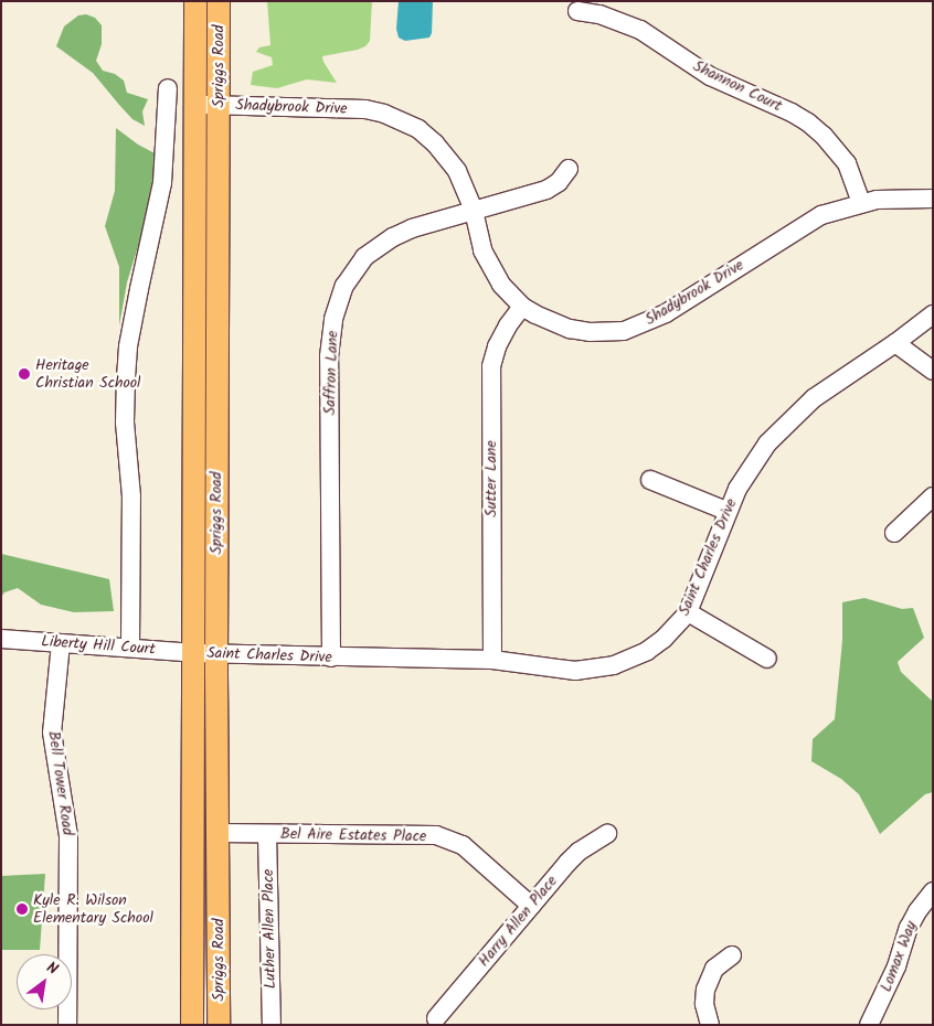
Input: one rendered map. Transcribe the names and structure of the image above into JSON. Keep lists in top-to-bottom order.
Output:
{
  "streets": {
    "main road": ["Spriggs Road"],
    "street": [
      "Shannon Court",
      "Shadybrook Drive",
      "Saffron Lane",
      "Sutter Lane",
      "Saint Charles Drive",
      "Liberty Hill Court",
      "Bell Tower Road",
      "Bel Aire Estates Place",
      "Harry Allen Place",
      "Luther Allen Place",
      "Lomax Way"
    ]
  },
  "crossings": [
    ["Spriggs Road", "Shadybrook Drive"],
    ["Spriggs Road", "Saint Charles Drive"],
    ["Spriggs Road", "Liberty Hill Court"],
    ["Spriggs Road", "Bel Aire Estates Place"],
    ["Shannon Court", "Shadybrook Drive"],
    ["Shadybrook Drive", "Saffron Lane"],
    ["Shadybrook Drive", "Sutter Lane"],
    ["Saffron Lane", "Saint Charles Drive"],
    ["Sutter Lane", "Saint Charles Drive"],
    ["Saint Charles Drive", "Liberty Hill Court"],
    ["Liberty Hill Court", "Bell Tower Road"],
    ["Bel Aire Estates Place", "Harry Allen Place"],
    ["Bel Aire Estates Place", "Luther Allen Place"]
  ],
  "places": ["Heritage Christian School", "Kyle R. Wilson Elementary School"],
  "north": "top right"
}
